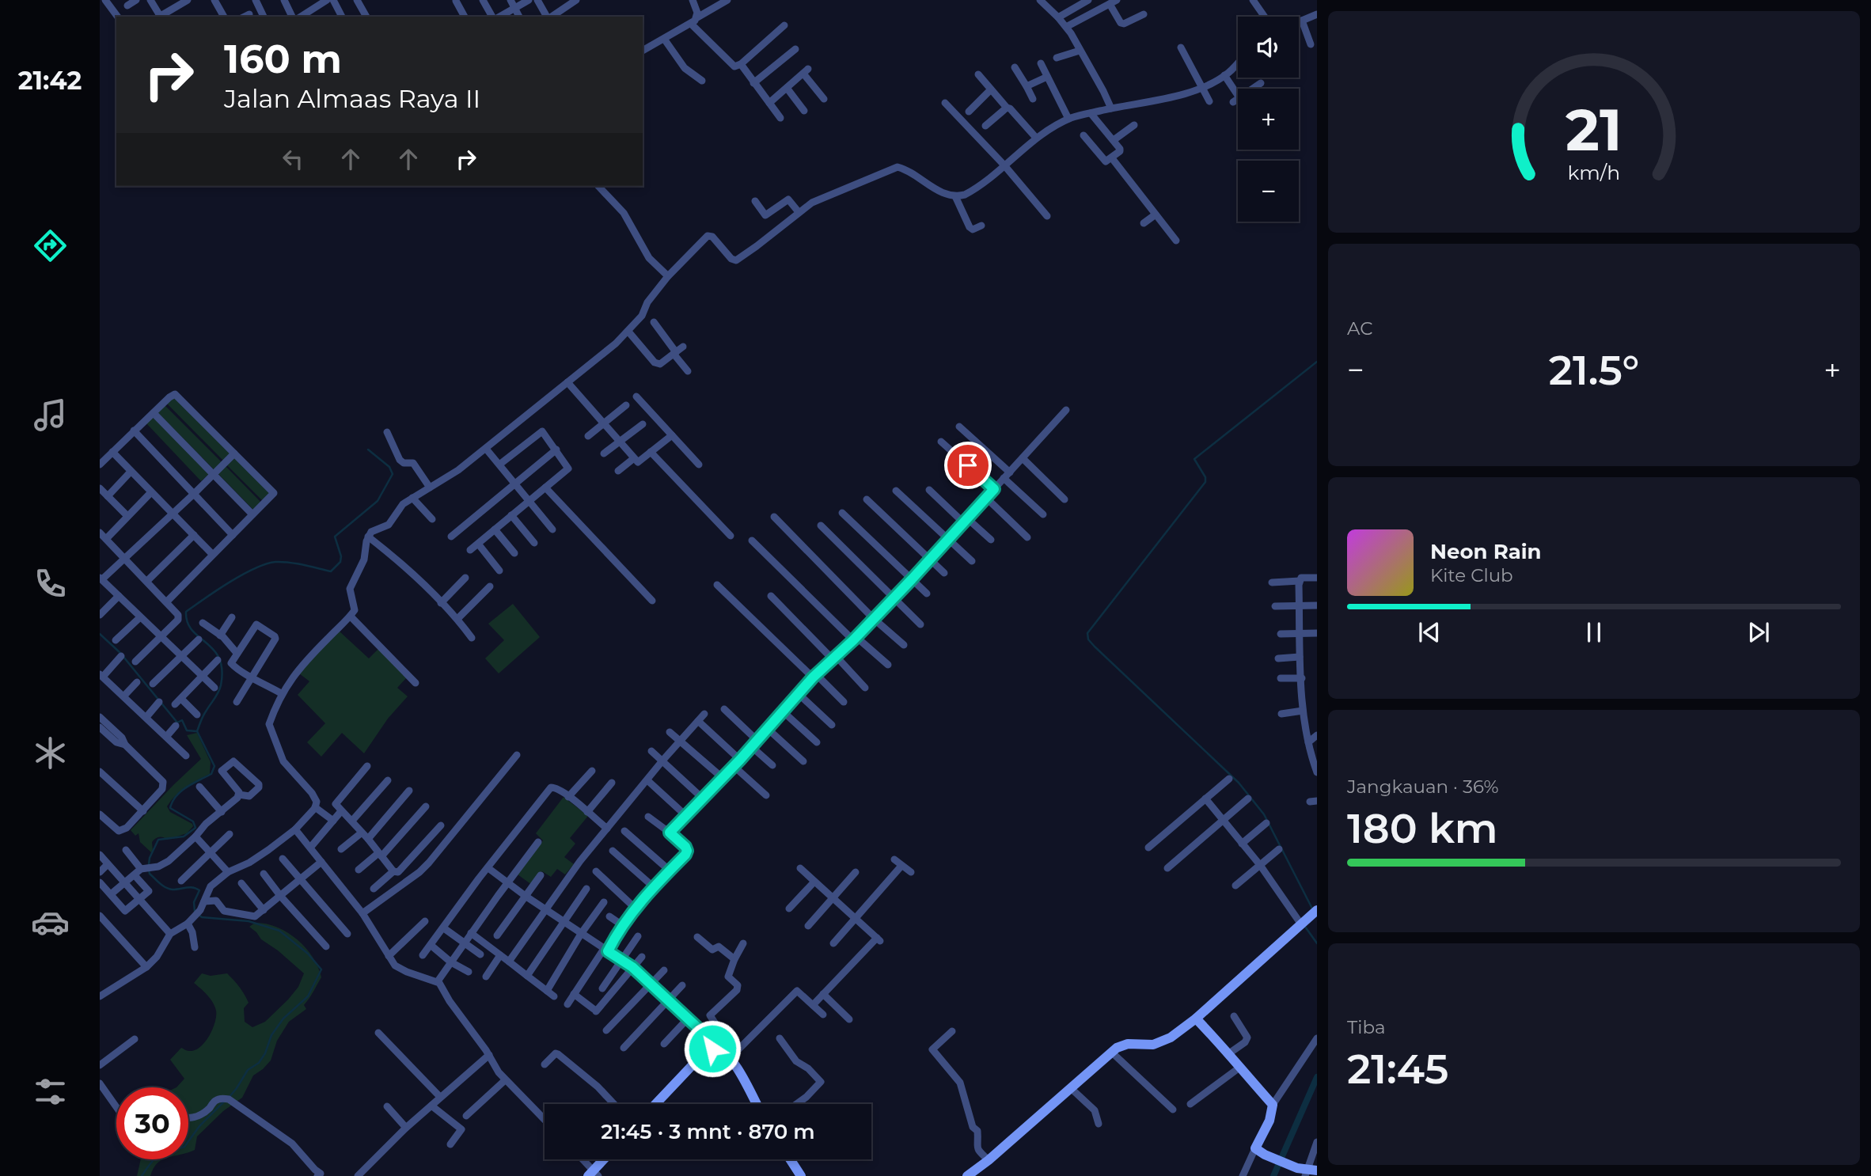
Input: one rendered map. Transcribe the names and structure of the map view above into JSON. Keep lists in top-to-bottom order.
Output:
{
  "page": {
    "tabs": "21:42",
    "map_buttons": ["+", "−"],
    "turn": ["160 m", "Jalan Almaas Raya II"],
    "tile": [
      "AC",
      ["Jangkauan · 36%", "180 km"],
      ["Tiba", "21:45"]
    ],
    "heat": ["−", "21.5°", "+"],
    "song": ["Neon Rain", "Kite Club"],
    "limit": "30",
    "trip": "21:45 · 3 mnt · 870 m",
    "gauge": ["21", "km/h"]
  }
}
